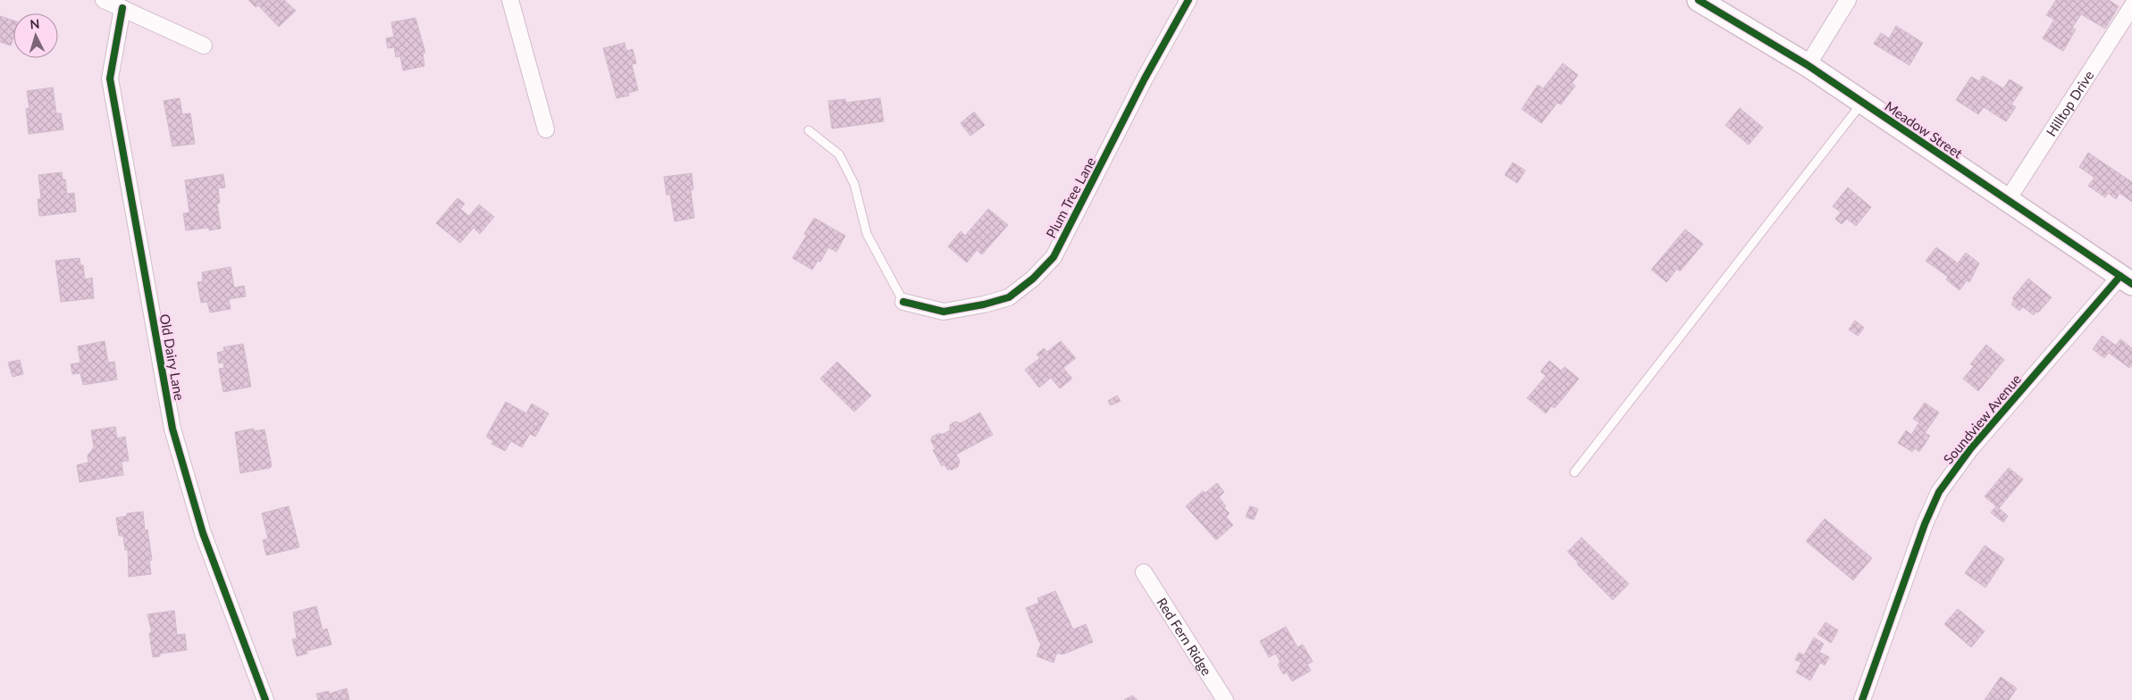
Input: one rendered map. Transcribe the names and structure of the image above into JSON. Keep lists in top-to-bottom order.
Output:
{
  "streets": {
    "street": [
      "Hilltop Drive",
      "Meadow Street",
      "Plum Tree Lane",
      "Old Dairy Lane",
      "Soundview Avenue",
      "Red Fern Ridge"
    ]
  },
  "crossings": [
    ["Hilltop Drive", "Meadow Street"],
    ["Meadow Street", "Soundview Avenue"]
  ],
  "north": "top"
}
